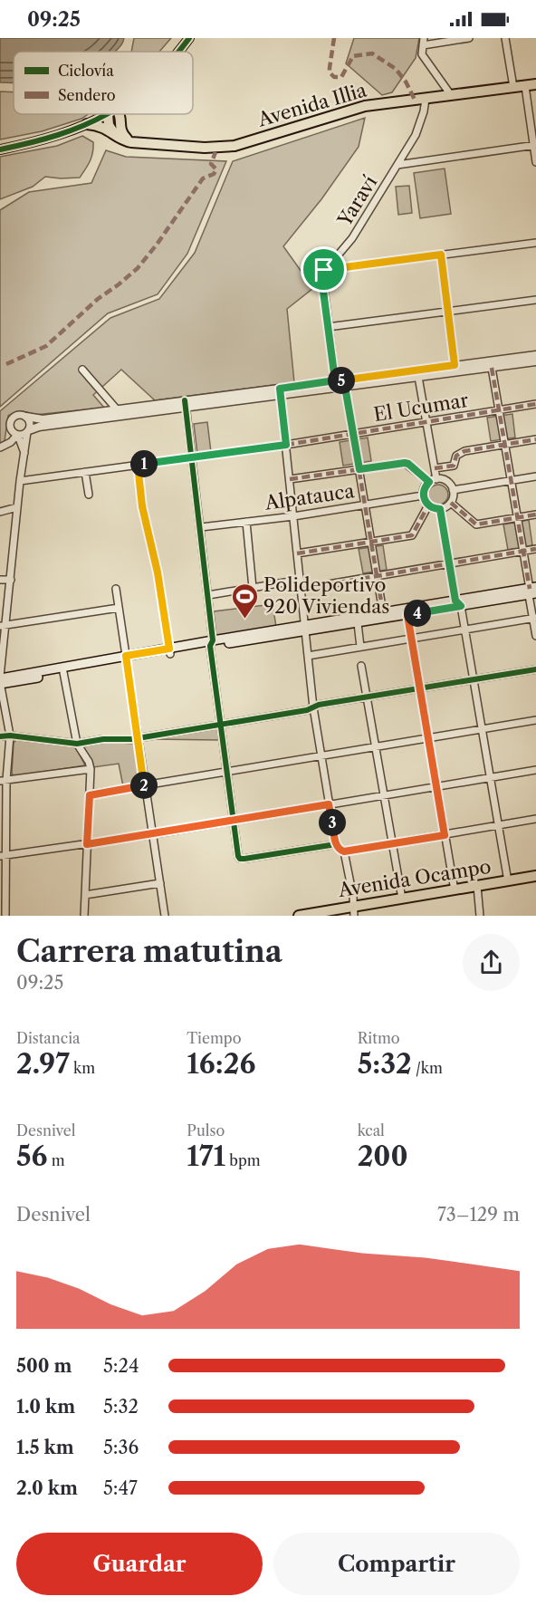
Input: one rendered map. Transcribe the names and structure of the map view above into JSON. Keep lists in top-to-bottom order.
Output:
{
  "streets": {
    "main road": ["Avenida Illia", "Avenida Ocampo"],
    "street": ["Yaraví", "El Ucumar", "Alpatauca"]
  },
  "crossings": [
    ["Avenida Illia", "Yaraví"]
  ],
  "places": {
    "sports": ["Polideportivo 920 Viviendas"]
  },
  "legend": ["Ciclovía", "Sendero"],
  "page": {
    "status": "09:25",
    "pins": [
      "5",
      "1",
      "4",
      "2",
      "3"
    ],
    "heading": ["Carrera matutina", "09:25"],
    "stats": [
      ["Distancia", "2.97 km"],
      ["Tiempo", "16:26"],
      ["Ritmo", "5:32 /km"],
      ["Desnivel", "56 m"],
      ["Pulso", "171 bpm"],
      ["kcal", "200"]
    ],
    "chart": ["Desnivel", "73–129 m"],
    "list": [
      {
        "name": "500 m",
        "note": "5:24"
      },
      {
        "name": "1.0 km",
        "note": "5:32"
      },
      {
        "name": "1.5 km",
        "note": "5:36"
      },
      {
        "name": "2.0 km",
        "note": "5:47"
      }
    ],
    "buttons": ["Guardar", "Compartir"]
  }
}
